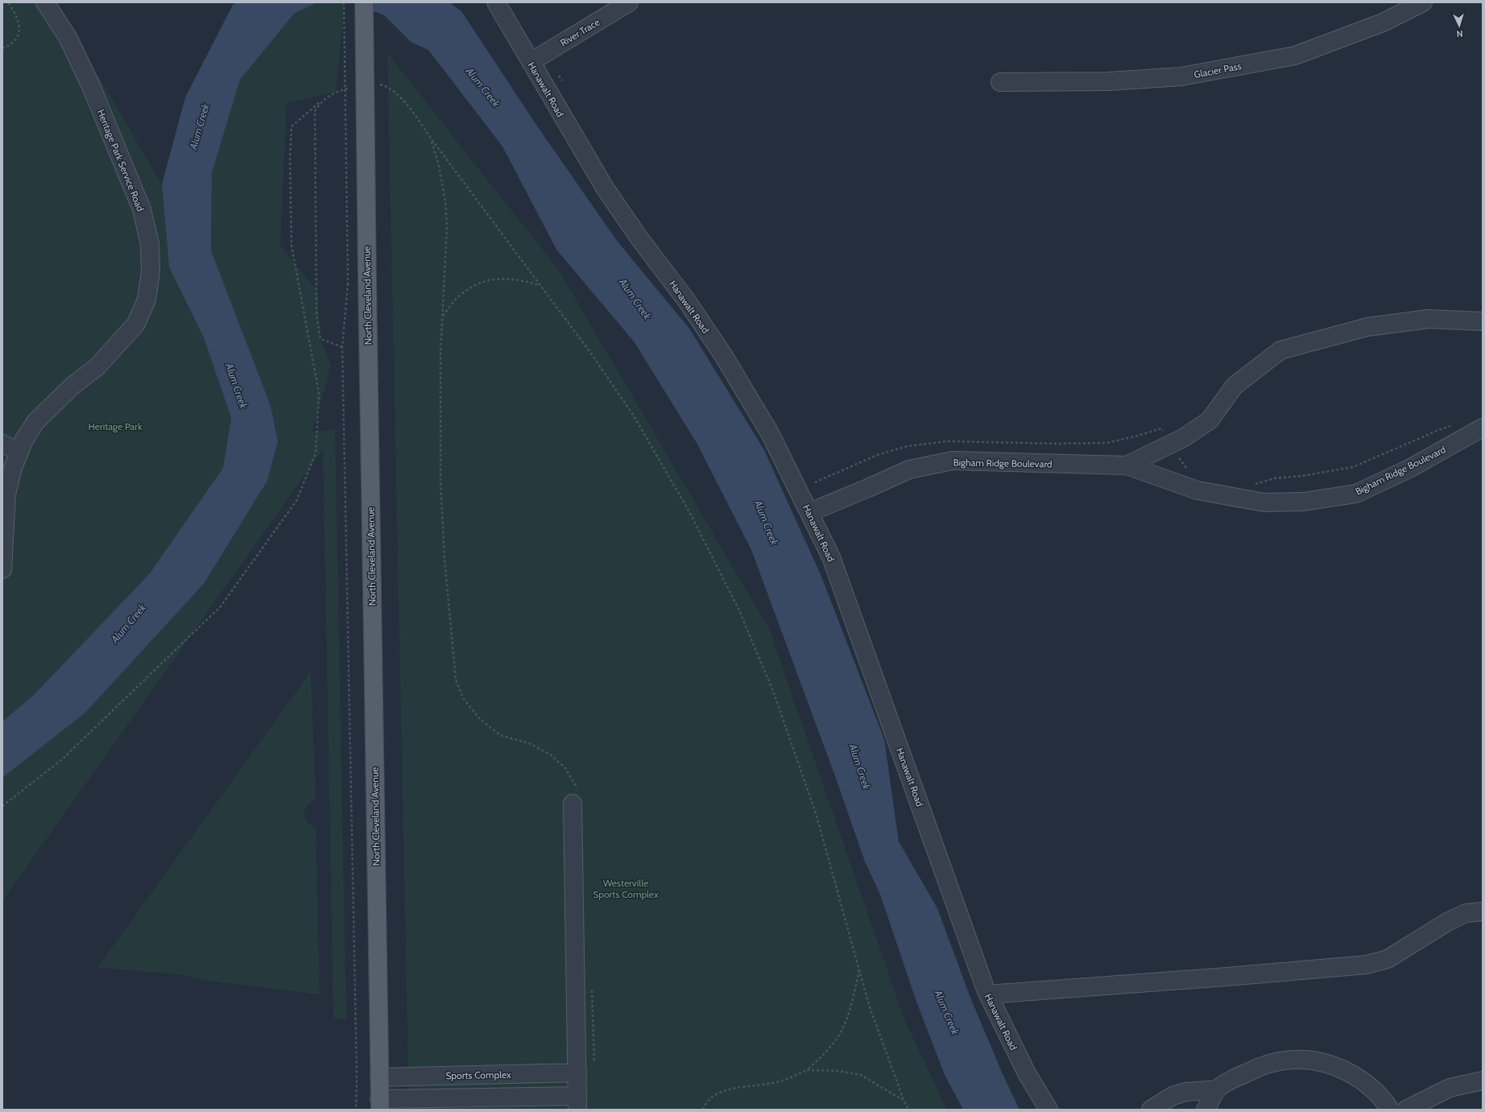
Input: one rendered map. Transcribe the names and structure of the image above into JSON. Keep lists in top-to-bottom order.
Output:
{
  "streets": {
    "main road": ["North Cleveland Avenue"],
    "street": [
      "River Trace",
      "Glacier Pass",
      "Hanawalt Road",
      "Heritage Park Service Road",
      "Bigham Ridge Boulevard",
      "Sports Complex"
    ]
  },
  "crossings": [
    ["River Trace", "Hanawalt Road"],
    ["Hanawalt Road", "Bigham Ridge Boulevard"],
    ["North Cleveland Avenue", "Sports Complex"]
  ],
  "water": ["Alum Creek"],
  "parks": ["Heritage Park", "Westerville Sports Complex"],
  "north": "bottom"
}
